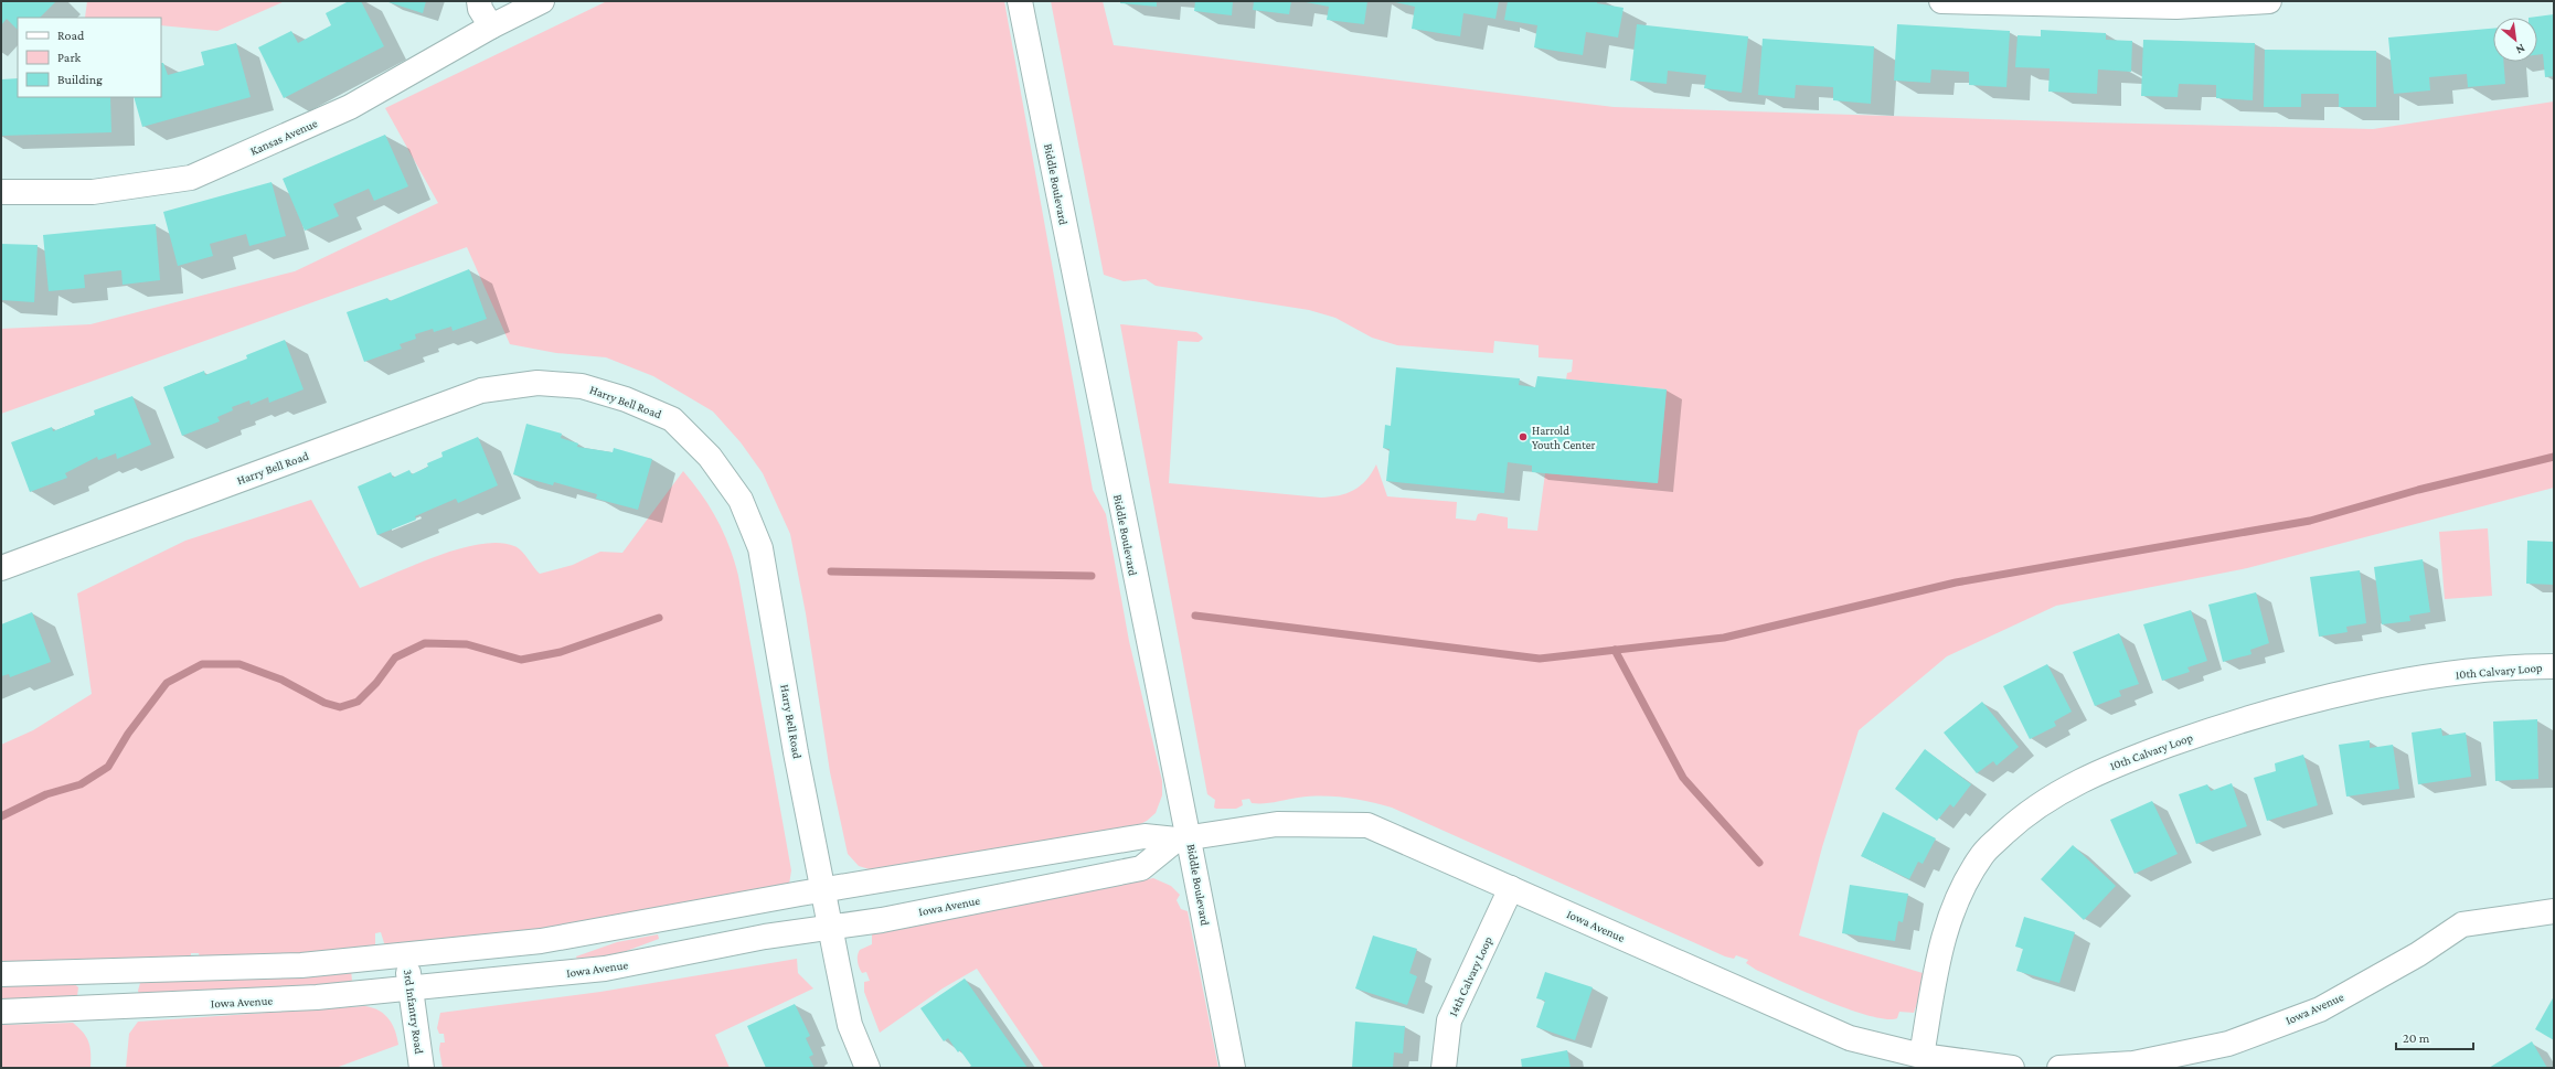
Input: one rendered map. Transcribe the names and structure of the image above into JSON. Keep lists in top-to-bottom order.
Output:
{
  "streets": {
    "street": [
      "Kansas Avenue",
      "Biddle Boulevard",
      "Harry Bell Road",
      "10th Calvary Loop",
      "Iowa Avenue",
      "14th Calvary Loop",
      "3rd Infantry Road"
    ]
  },
  "crossings": [
    ["Biddle Boulevard", "Iowa Avenue"],
    ["Harry Bell Road", "Iowa Avenue"],
    ["10th Calvary Loop", "Iowa Avenue"],
    ["Iowa Avenue", "14th Calvary Loop"],
    ["Iowa Avenue", "3rd Infantry Road"]
  ],
  "places": ["Harrold Youth Center"],
  "legend": ["Road", "Park", "Building"],
  "scale_bar": "20 m",
  "north": "bottom right"
}
